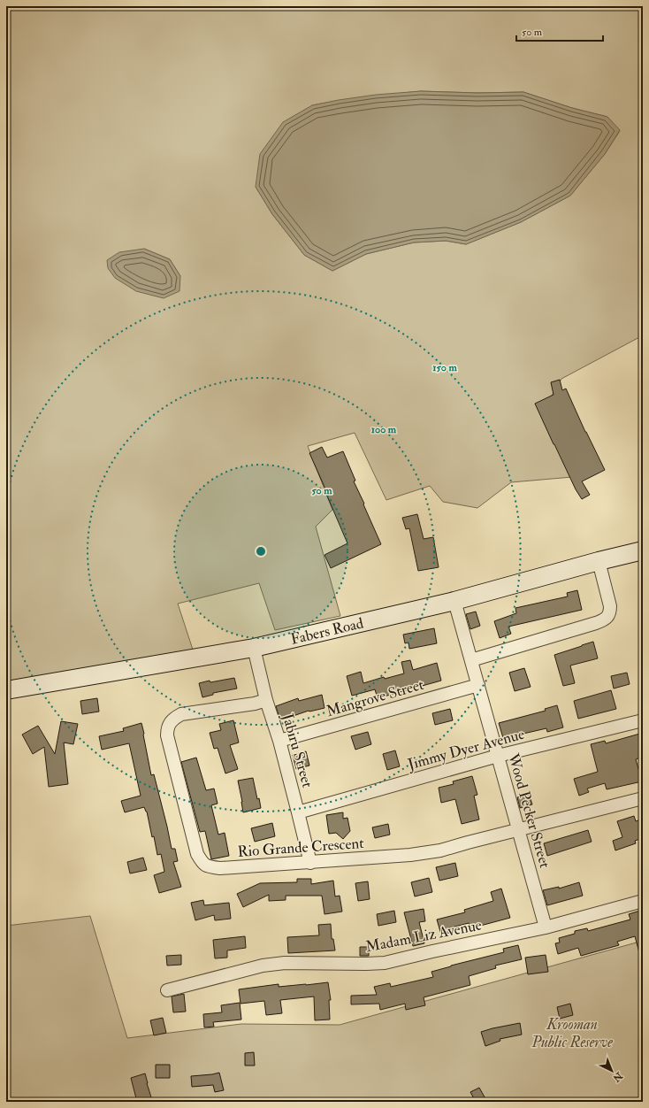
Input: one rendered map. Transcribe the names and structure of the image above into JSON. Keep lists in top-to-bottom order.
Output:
{
  "streets": {
    "main road": ["Fabers Road"],
    "street": [
      "Mangrove Street",
      "Jimmy Dyer Avenue",
      "Jabiru Street",
      "Wood Pecker Street",
      "Rio Grande Crescent",
      "Madam Liz Avenue"
    ]
  },
  "crossings": [
    ["Fabers Road", "Jabiru Street"],
    ["Fabers Road", "Wood Pecker Street"],
    ["Mangrove Street", "Jabiru Street"],
    ["Mangrove Street", "Wood Pecker Street"],
    ["Jimmy Dyer Avenue", "Jabiru Street"],
    ["Jimmy Dyer Avenue", "Wood Pecker Street"],
    ["Jabiru Street", "Rio Grande Crescent"],
    ["Wood Pecker Street", "Rio Grande Crescent"],
    ["Wood Pecker Street", "Madam Liz Avenue"]
  ],
  "parks": ["Krooman Public Reserve"],
  "scale_bar": "50 m",
  "north": "bottom right",
  "rings": ["150 m", "100 m", "50 m"]
}
